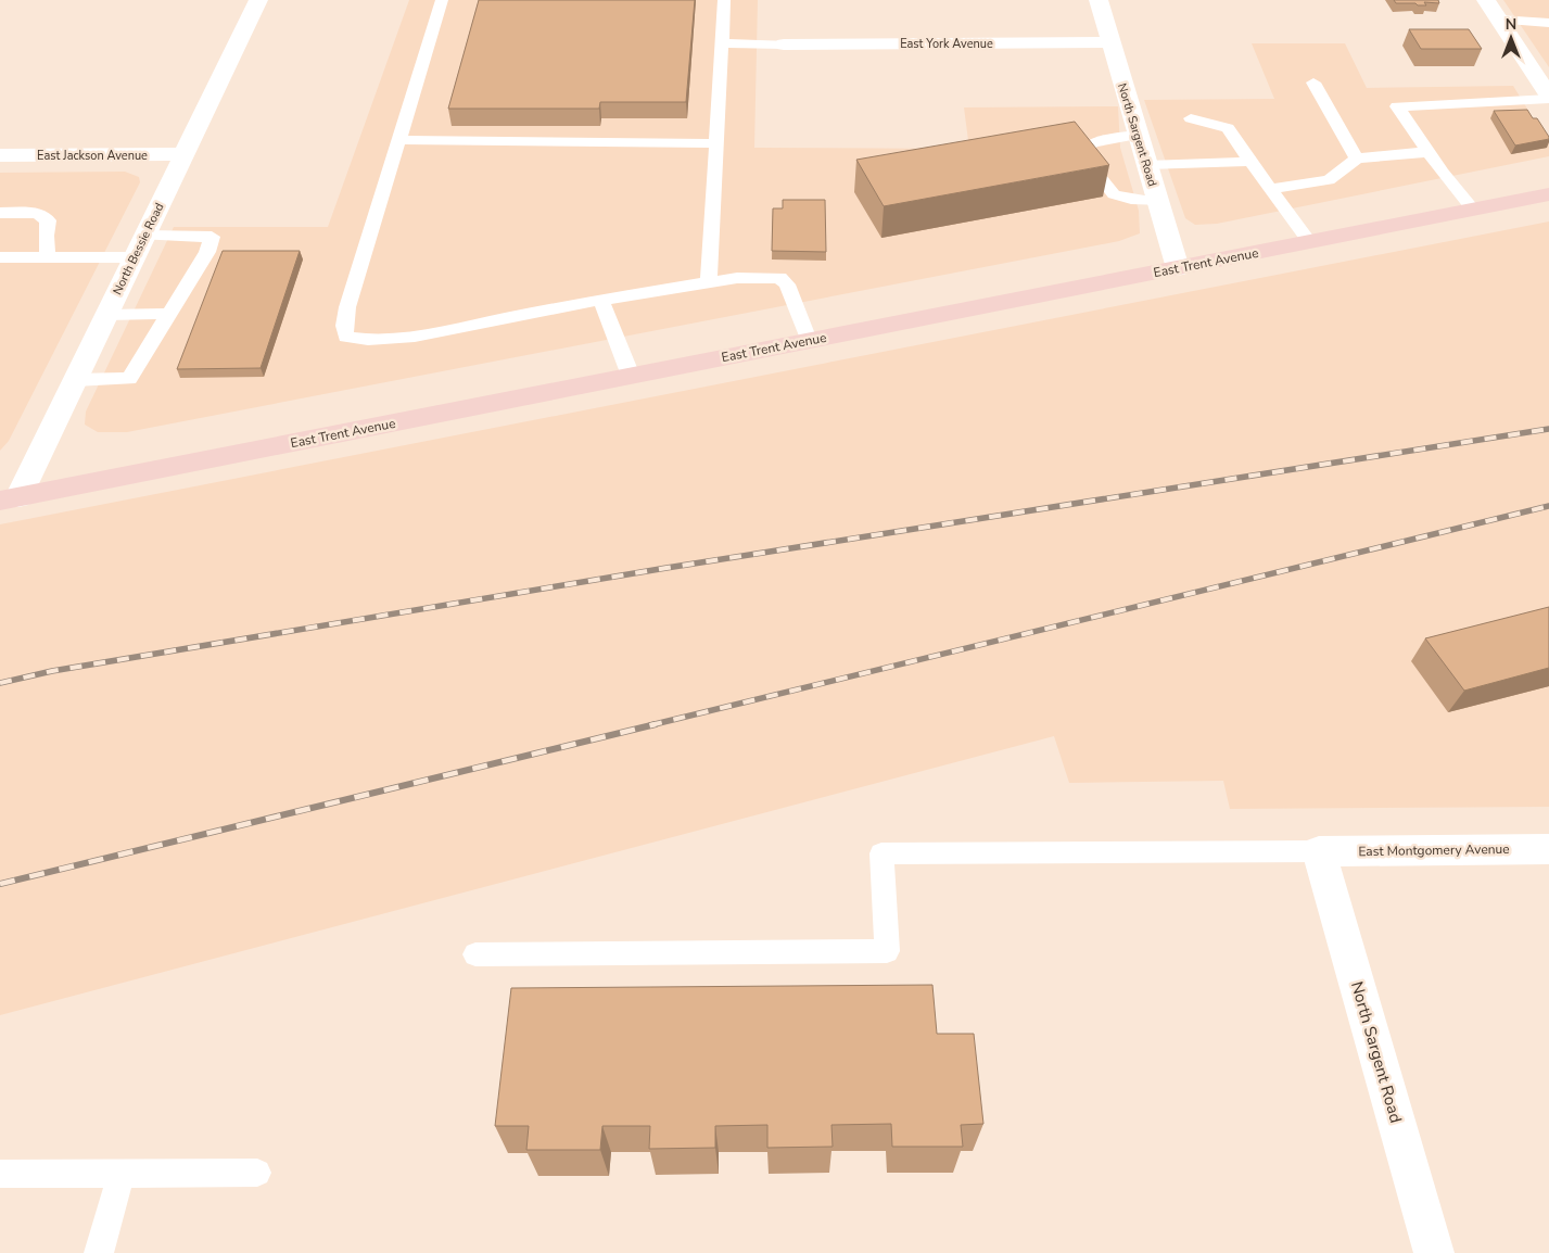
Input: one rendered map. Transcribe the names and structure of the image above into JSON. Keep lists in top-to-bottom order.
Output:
{
  "streets": {
    "main road": ["East Trent Avenue"],
    "street": [
      "East York Avenue",
      "North Sargent Road",
      "East Jackson Avenue",
      "North Bessie Road",
      "East Montgomery Avenue"
    ]
  },
  "crossings": [
    ["East York Avenue", "North Sargent Road"],
    ["North Sargent Road", "East Trent Avenue"],
    ["North Sargent Road", "East Montgomery Avenue"],
    ["East Jackson Avenue", "North Bessie Road"],
    ["North Bessie Road", "East Trent Avenue"]
  ],
  "north": "top"
}
